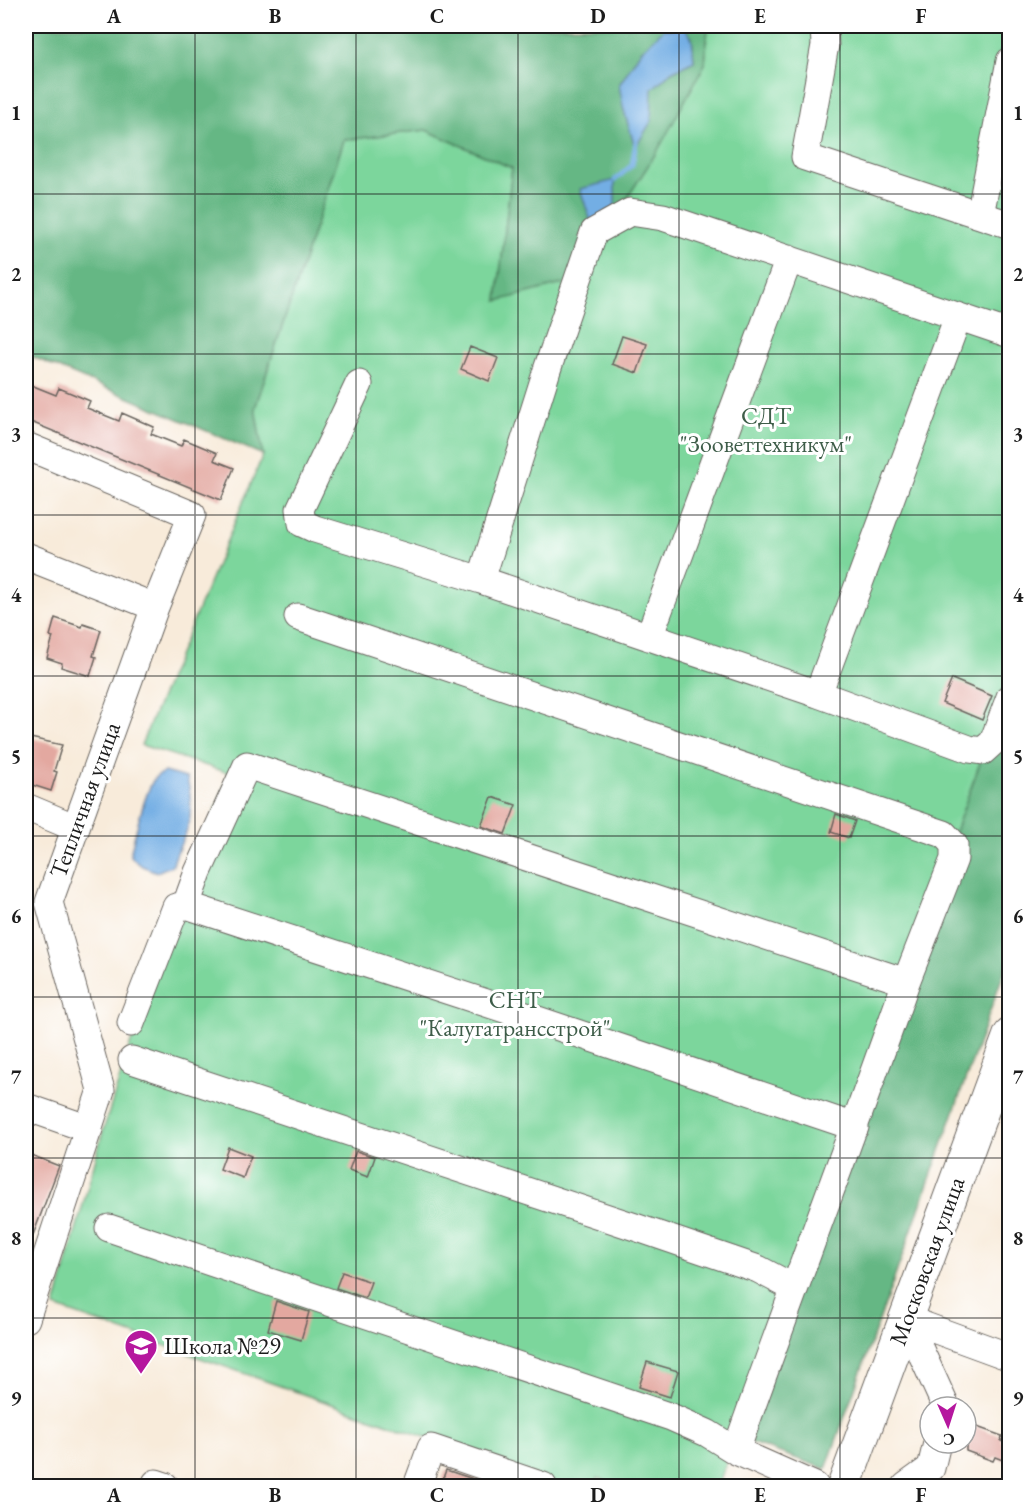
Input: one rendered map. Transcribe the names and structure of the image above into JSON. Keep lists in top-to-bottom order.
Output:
{
  "streets": {
    "main road": ["Московская улица"],
    "street": ["Тепличная улица"]
  },
  "parks": ["СДТ \"Зооветтехникум\"", "СНТ \"Калугатрансстрой\""],
  "places": {
    "school or university": ["Школа №29"]
  },
  "north": "bottom",
  "grid": {
    "columns": [
      "A",
      "B",
      "C",
      "D",
      "E",
      "F"
    ],
    "rows": [
      "1",
      "2",
      "3",
      "4",
      "5",
      "6",
      "7",
      "8",
      "9"
    ]
  }
}
